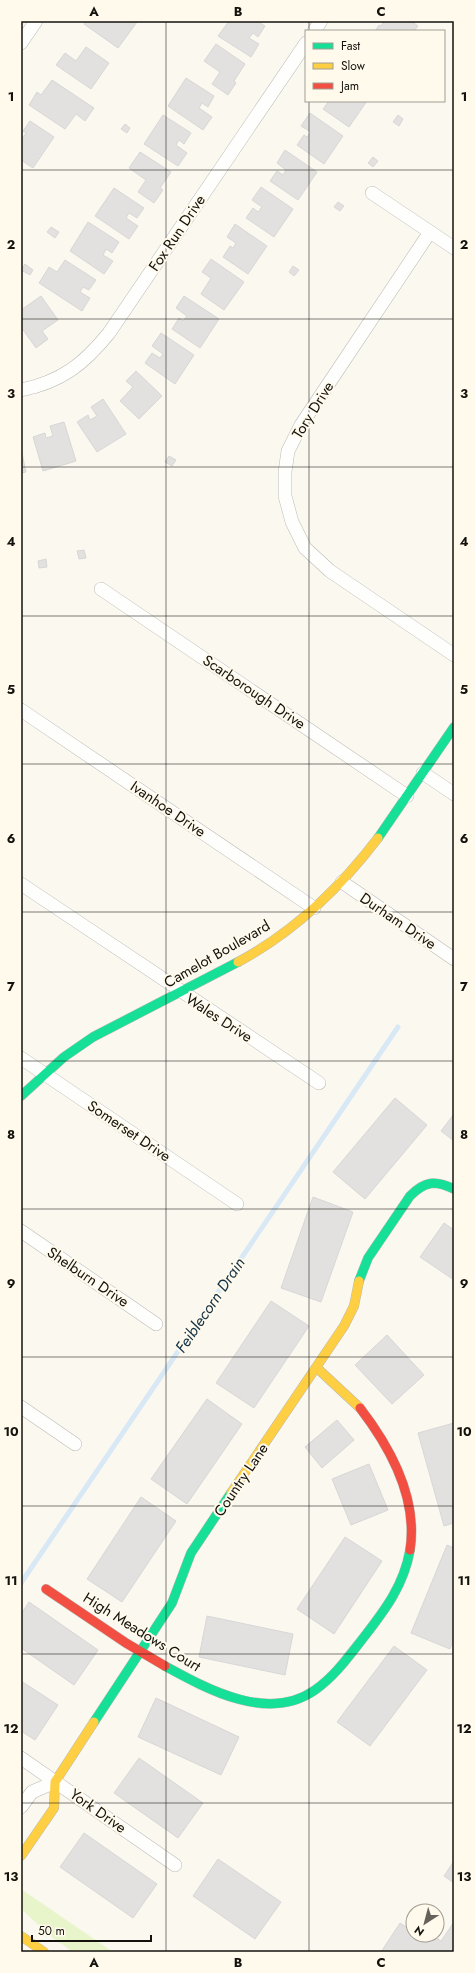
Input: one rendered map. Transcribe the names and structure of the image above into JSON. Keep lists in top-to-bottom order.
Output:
{
  "streets": {
    "street": [
      "Fox Run Drive",
      "Tory Drive",
      "Scarborough Drive",
      "Ivanhoe Drive",
      "Durham Drive",
      "Camelot Boulevard",
      "Wales Drive",
      "Somerset Drive",
      "Shelburn Drive",
      "Country Lane",
      "High Meadows Court",
      "York Drive"
    ]
  },
  "crossings": [
    ["Scarborough Drive", "Camelot Boulevard"],
    ["Ivanhoe Drive", "Camelot Boulevard"],
    ["Durham Drive", "Camelot Boulevard"],
    ["Camelot Boulevard", "Wales Drive"],
    ["Camelot Boulevard", "Somerset Drive"],
    ["Country Lane", "High Meadows Court"],
    ["Country Lane", "York Drive"]
  ],
  "water": ["Feiblecorn Drain"],
  "legend": ["Fast", "Slow", "Jam"],
  "scale_bar": "50 m",
  "north": "bottom left",
  "grid": {
    "columns": ["A", "B", "C"],
    "rows": [
      "1",
      "2",
      "3",
      "4",
      "5",
      "6",
      "7",
      "8",
      "9",
      "10",
      "11",
      "12",
      "13"
    ]
  }
}
